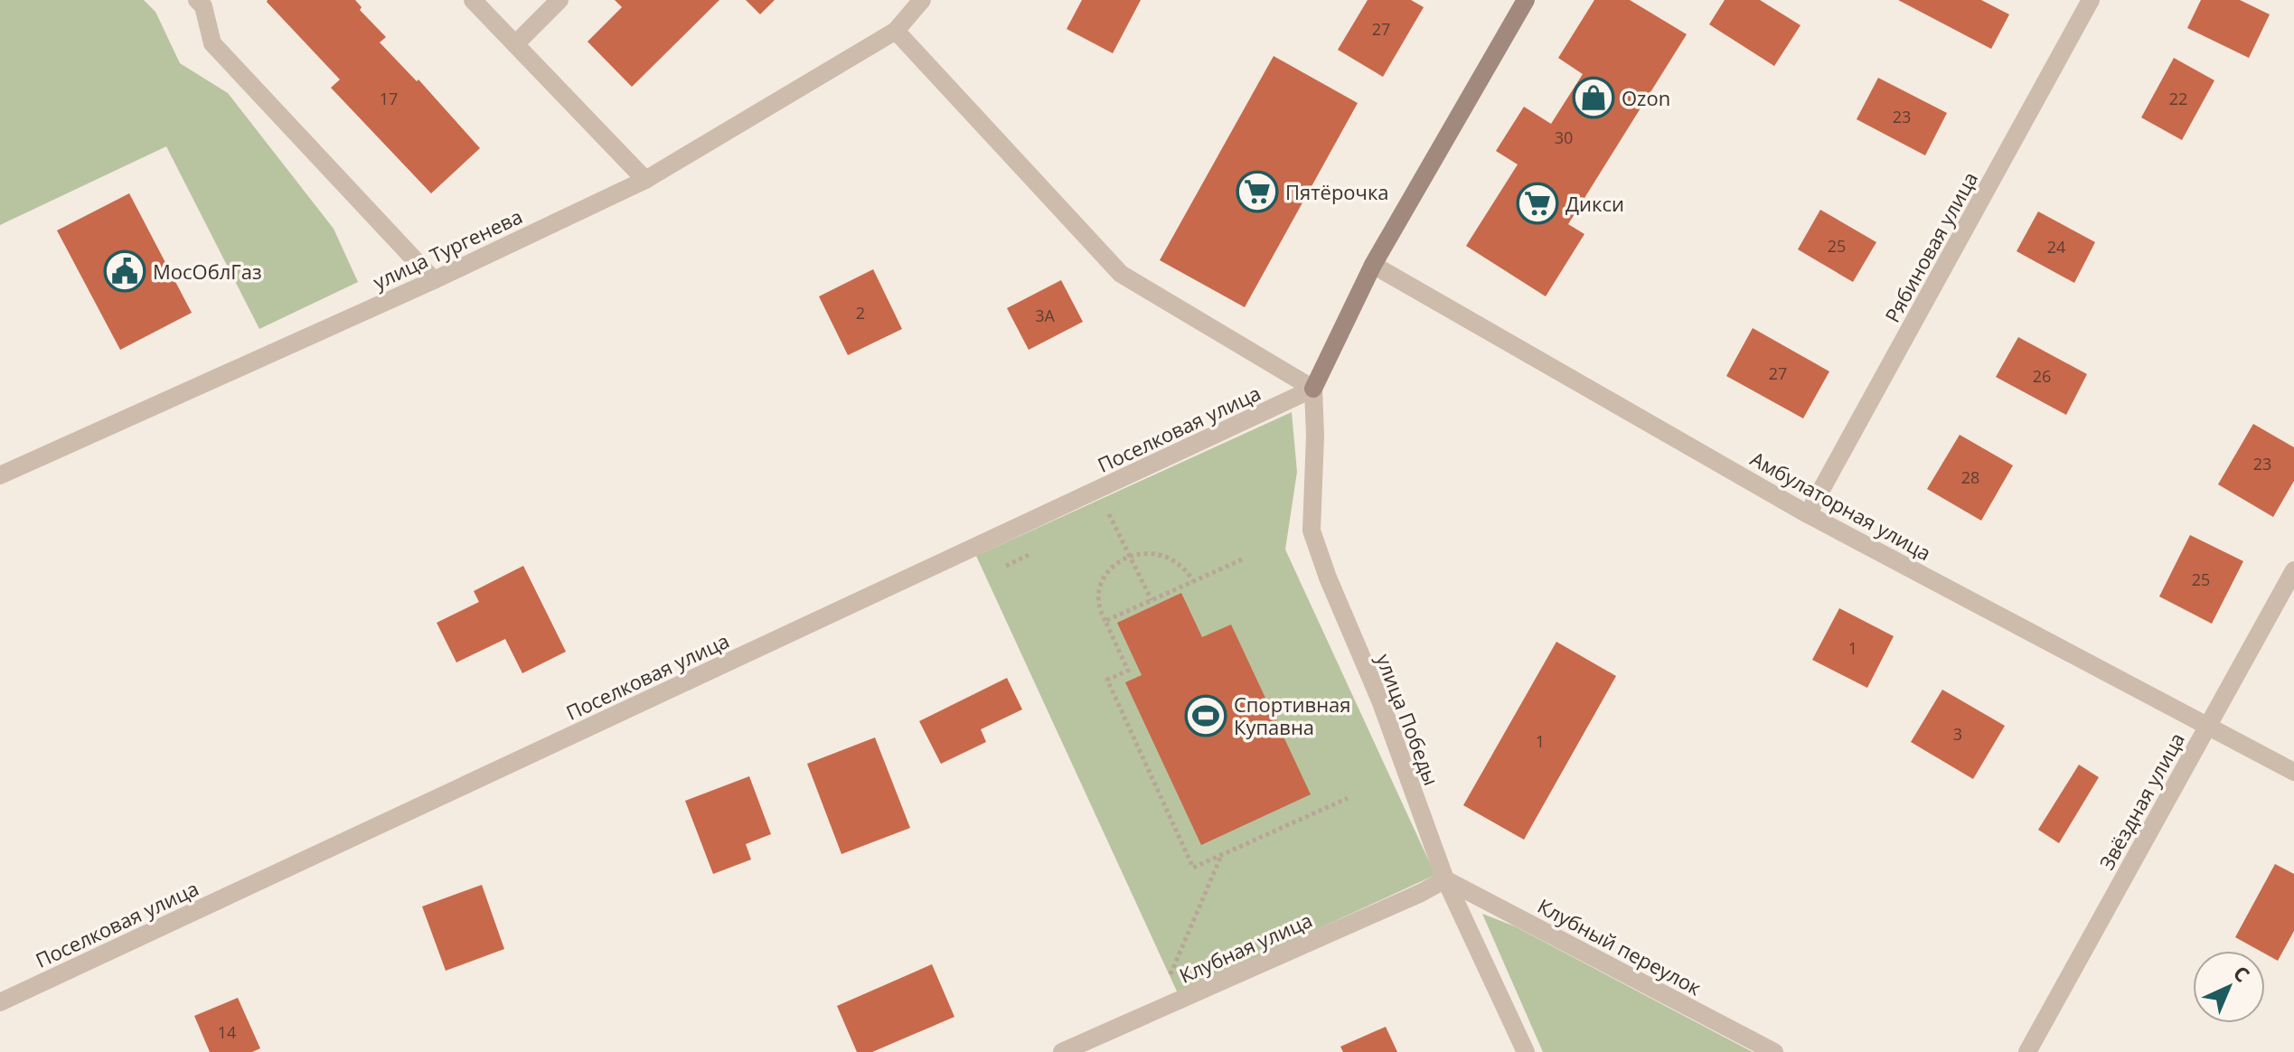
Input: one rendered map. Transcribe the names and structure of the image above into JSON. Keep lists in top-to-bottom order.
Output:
{
  "streets": {
    "street": [
      "Рябиновая улица",
      "улица Тургенева",
      "Поселковая улица",
      "Амбулаторная улица",
      "улица Победы",
      "Звёздная улица",
      "Клубный переулок",
      "Клубная улица"
    ]
  },
  "crossings": [
    ["Рябиновая улица", "Амбулаторная улица"],
    ["Поселковая улица", "улица Победы"],
    ["Амбулаторная улица", "Звёздная улица"],
    ["улица Победы", "Клубный переулок"],
    ["улица Победы", "Клубная улица"],
    ["Клубный переулок", "Клубная улица"]
  ],
  "places": {
    "shop": ["Ozon"],
    "supermarket": ["Пятёрочка", "Дикси"],
    "public building": ["МосОблГаз"],
    "sports": ["Спортивная Купавна"]
  },
  "house_numbers": [
    "27",
    "17",
    "22",
    "23",
    "30",
    "25",
    "24",
    "2",
    "3А",
    "27",
    "26",
    "23",
    "28",
    "25",
    "1",
    "3",
    "1",
    "14"
  ],
  "north": "top right"
}
